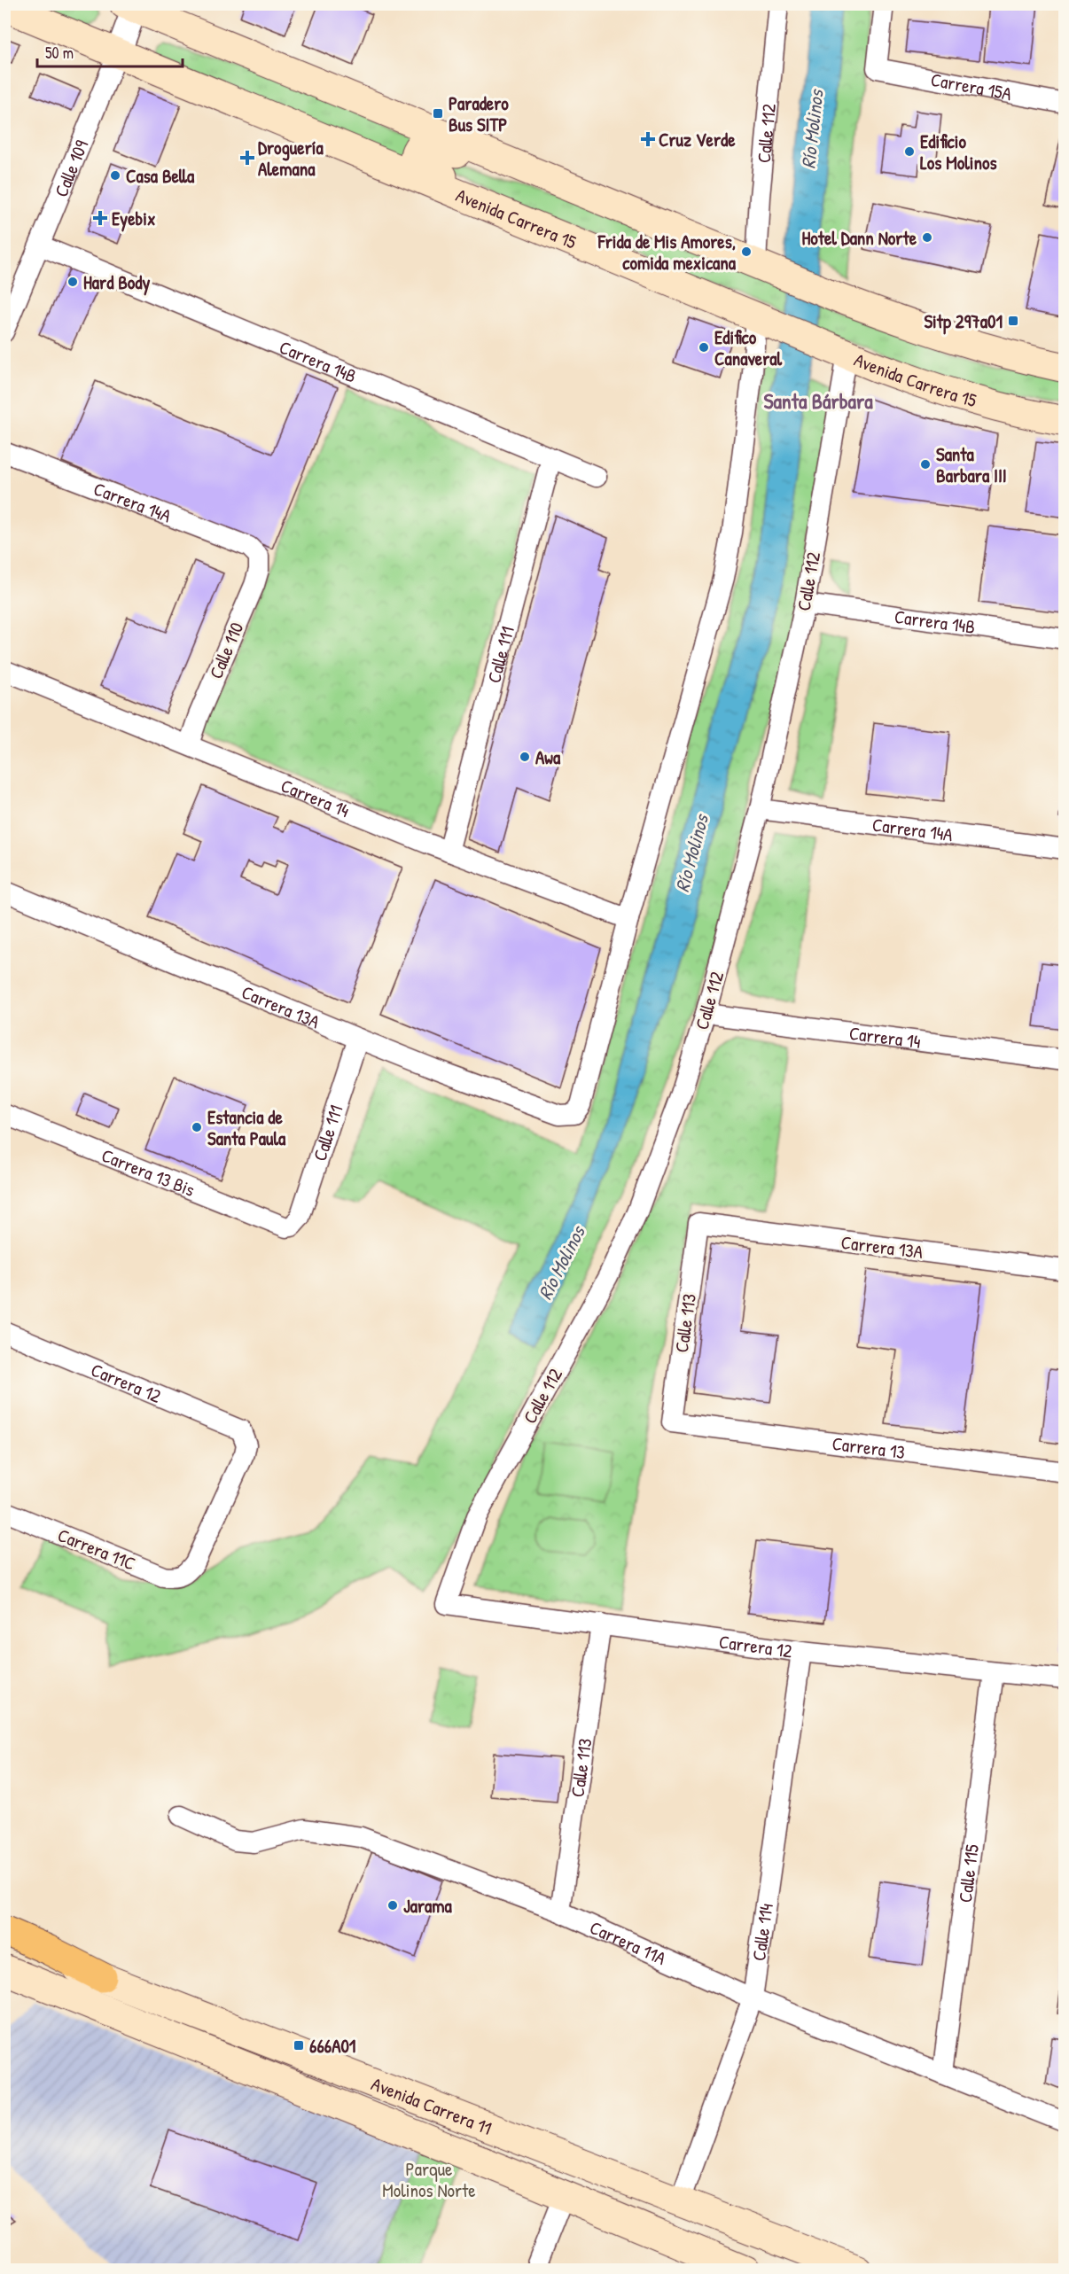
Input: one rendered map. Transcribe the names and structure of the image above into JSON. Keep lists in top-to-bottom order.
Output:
{
  "streets": {
    "main road": ["Avenida Carrera 15", "Avenida Carrera 11"],
    "street": [
      "Carrera 15A",
      "Calle 112",
      "Calle 109",
      "Carrera 14B",
      "Carrera 14A",
      "Calle 110",
      "Calle 111",
      "Carrera 14",
      "Carrera 13A",
      "Carrera 13 Bis",
      "Calle 113",
      "Carrera 12",
      "Carrera 13",
      "Carrera 11C",
      "Calle 115",
      "Calle 114",
      "Carrera 11A"
    ]
  },
  "crossings": [
    ["Calle 112", "Avenida Carrera 15"],
    ["Calle 112", "Carrera 14B"],
    ["Calle 112", "Carrera 14A"],
    ["Calle 112", "Carrera 14"],
    ["Calle 112", "Carrera 12"],
    ["Calle 109", "Avenida Carrera 15"],
    ["Calle 109", "Carrera 14B"],
    ["Carrera 14B", "Calle 111"],
    ["Carrera 14A", "Calle 110"],
    ["Calle 110", "Carrera 14"],
    ["Calle 111", "Carrera 14"],
    ["Calle 111", "Carrera 13A"],
    ["Calle 111", "Carrera 13 Bis"],
    ["Carrera 14", "Carrera 13A"],
    ["Carrera 13A", "Calle 113"],
    ["Calle 113", "Carrera 12"],
    ["Calle 113", "Carrera 13"],
    ["Calle 113", "Carrera 11A"],
    ["Carrera 12", "Carrera 11C"],
    ["Carrera 12", "Calle 115"],
    ["Carrera 12", "Calle 114"],
    ["Calle 115", "Carrera 11A"],
    ["Calle 114", "Carrera 11A"],
    ["Calle 114", "Avenida Carrera 11"]
  ],
  "districts": ["Santa Bárbara"],
  "water": ["Río Molinos"],
  "parks": ["Parque Molinos Norte"],
  "places": {
    "transit": ["Paradero Bus SITP", "Sitp 297a01", "666A01"],
    "health": ["Cruz Verde", "Droguería Alemana", "Eyebix"],
    "other": [
      "Edificio Los Molinos",
      "Casa Bella",
      "Hotel Dann Norte",
      "Frida de Mis Amores, comida mexicana",
      "Hard Body",
      "Edifico Canaveral",
      "Santa Barbara III",
      "Awa",
      "Estancia de Santa Paula",
      "Jarama"
    ]
  },
  "scale_bar": "50 m"
}
